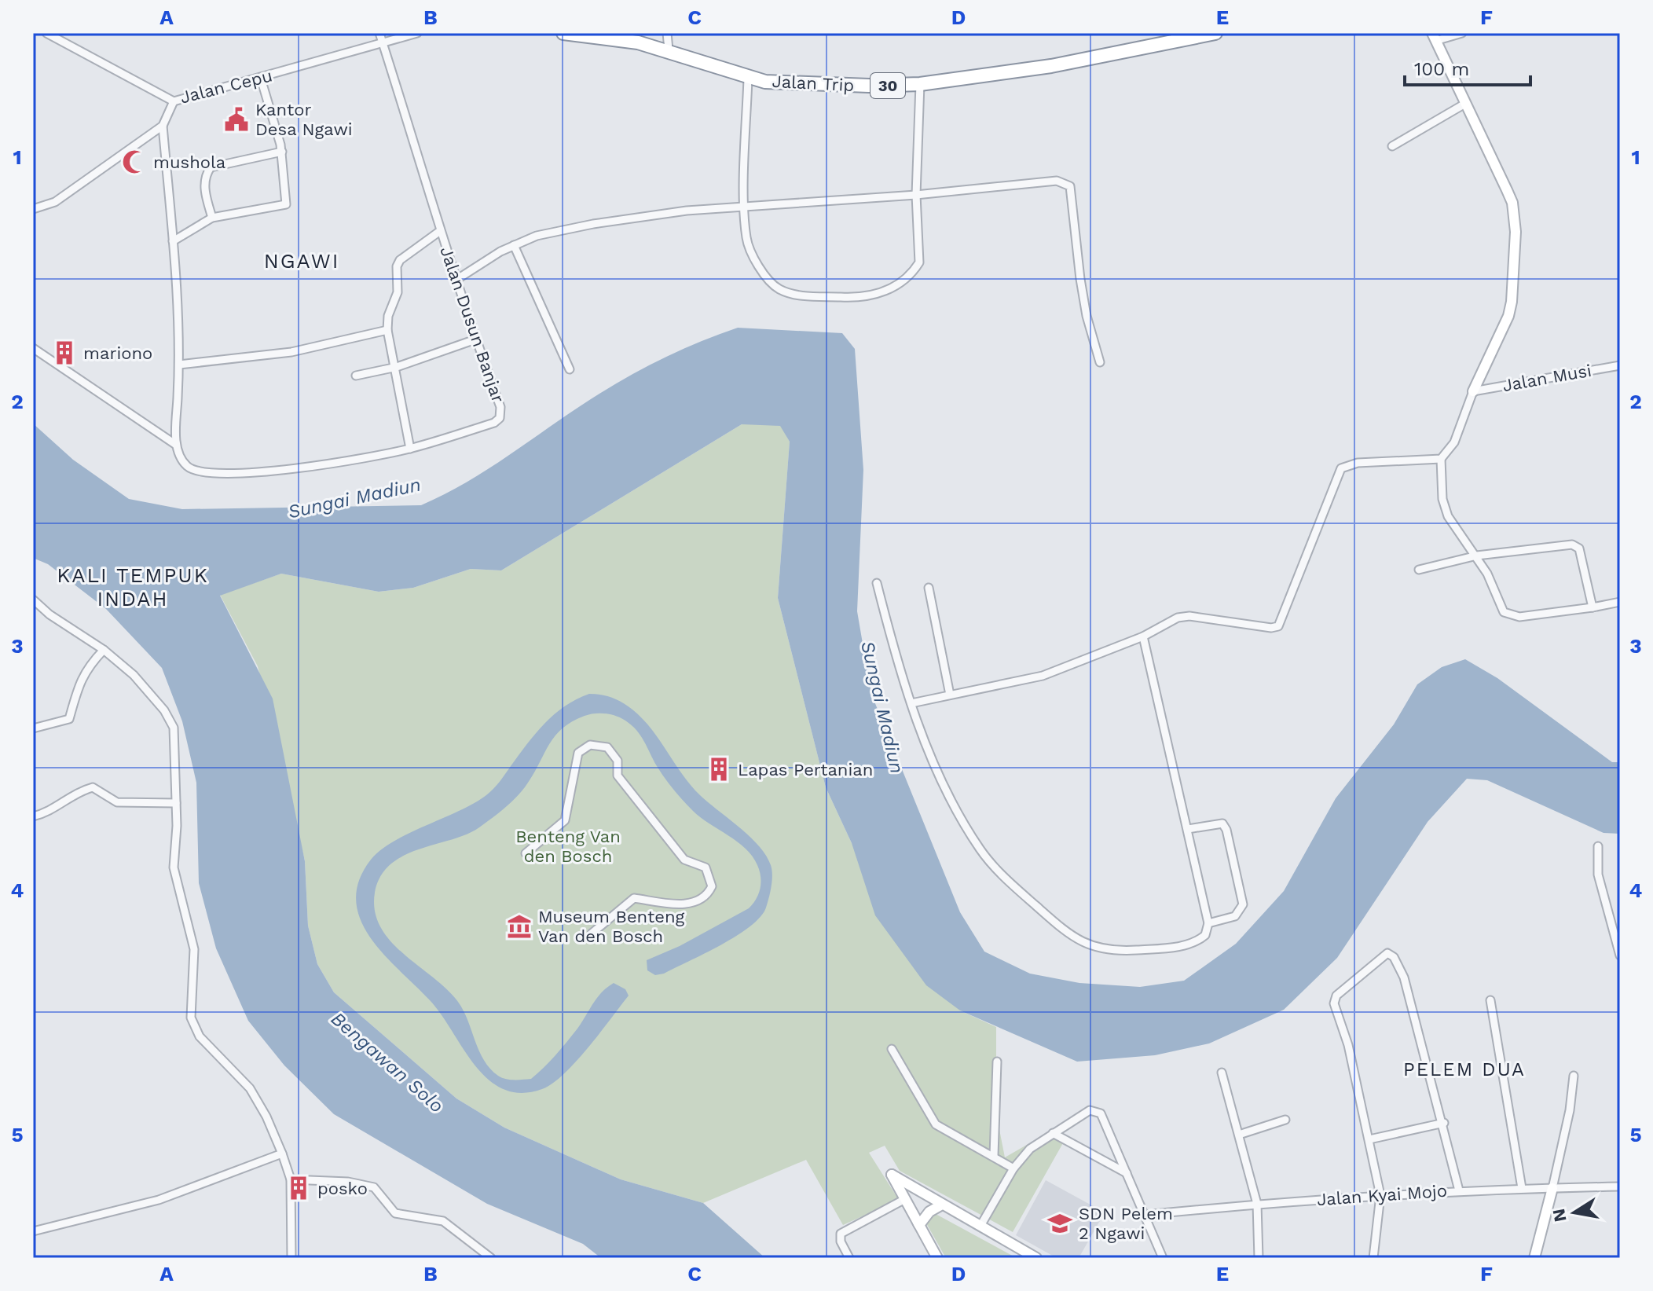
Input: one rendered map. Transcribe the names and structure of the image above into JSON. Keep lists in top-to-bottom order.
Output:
{
  "streets": {
    "highway": ["Jalan Trip", "30"],
    "street": [
      "Jalan Cepu",
      "Jalan Dusun Banjar",
      "Jalan Musi",
      "Jalan Kyai Mojo"
    ]
  },
  "crossings": [
    ["Jalan Cepu", "Jalan Dusun Banjar"]
  ],
  "districts": ["NGAWI", "KALI TEMPUK INDAH", "PELEM DUA"],
  "water": ["Sungai Madiun", "Bengawan Solo"],
  "parks": ["Benteng Van den Bosch"],
  "places": {
    "public building": ["Kantor Desa Ngawi"],
    "mosque": ["mushola"],
    "building": ["mariono", "Lapas Pertanian", "posko"],
    "museum": ["Museum Benteng Van den Bosch"],
    "school or university": ["SDN Pelem 2 Ngawi"]
  },
  "scale_bar": "100 m",
  "north": "left",
  "grid": {
    "columns": [
      "A",
      "B",
      "C",
      "D",
      "E",
      "F"
    ],
    "rows": [
      "1",
      "2",
      "3",
      "4",
      "5"
    ]
  }
}
